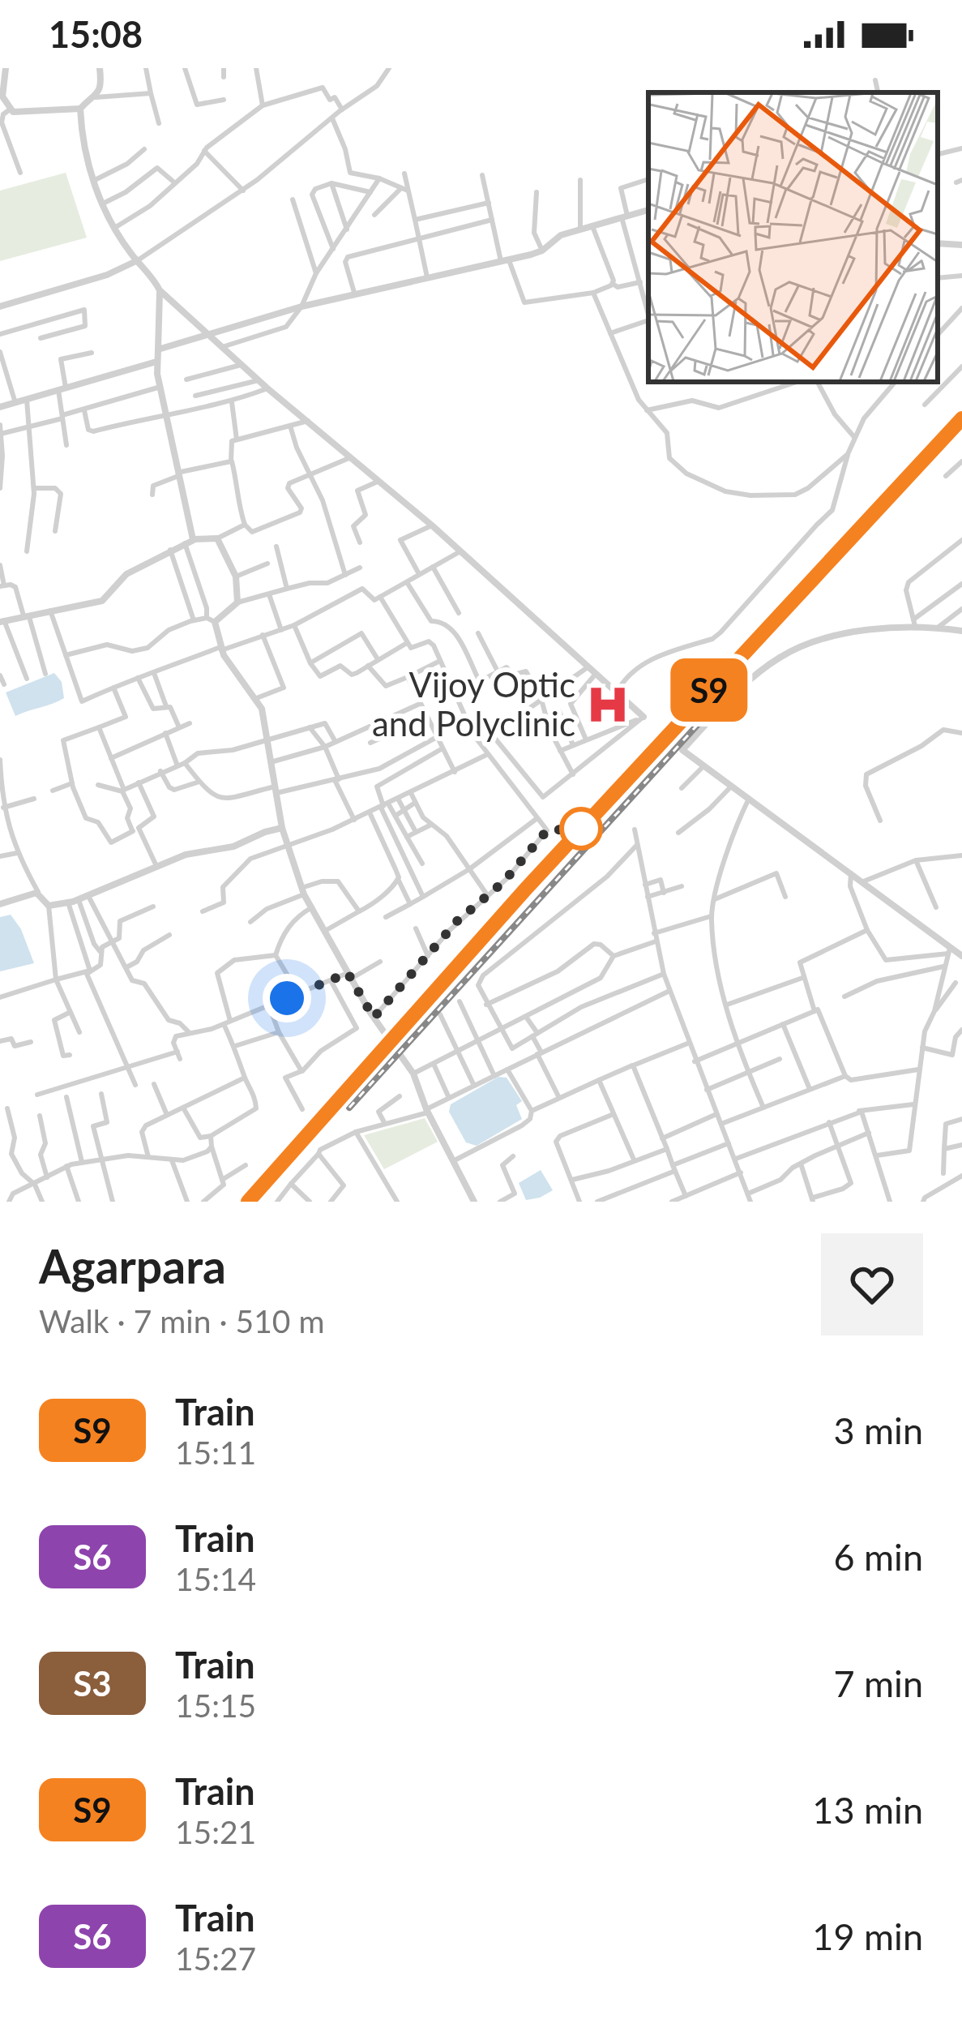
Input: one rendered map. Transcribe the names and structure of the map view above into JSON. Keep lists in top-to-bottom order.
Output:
{
  "places": {
    "hospital": ["Vijoy Optic and Polyclinic"]
  },
  "page": {
    "status": "15:08",
    "on_map": "S9",
    "heading": ["Agarpara", "Walk · 7 min · 510 m"],
    "list": [
      {
        "mark": "S9",
        "name": "Train",
        "note": "15:11",
        "value": "3 min"
      },
      {
        "mark": "S6",
        "name": "Train",
        "note": "15:14",
        "value": "6 min"
      },
      {
        "mark": "S3",
        "name": "Train",
        "note": "15:15",
        "value": "7 min"
      },
      {
        "mark": "S9",
        "name": "Train",
        "note": "15:21",
        "value": "13 min"
      },
      {
        "mark": "S6",
        "name": "Train",
        "note": "15:27",
        "value": "19 min"
      }
    ]
  }
}
